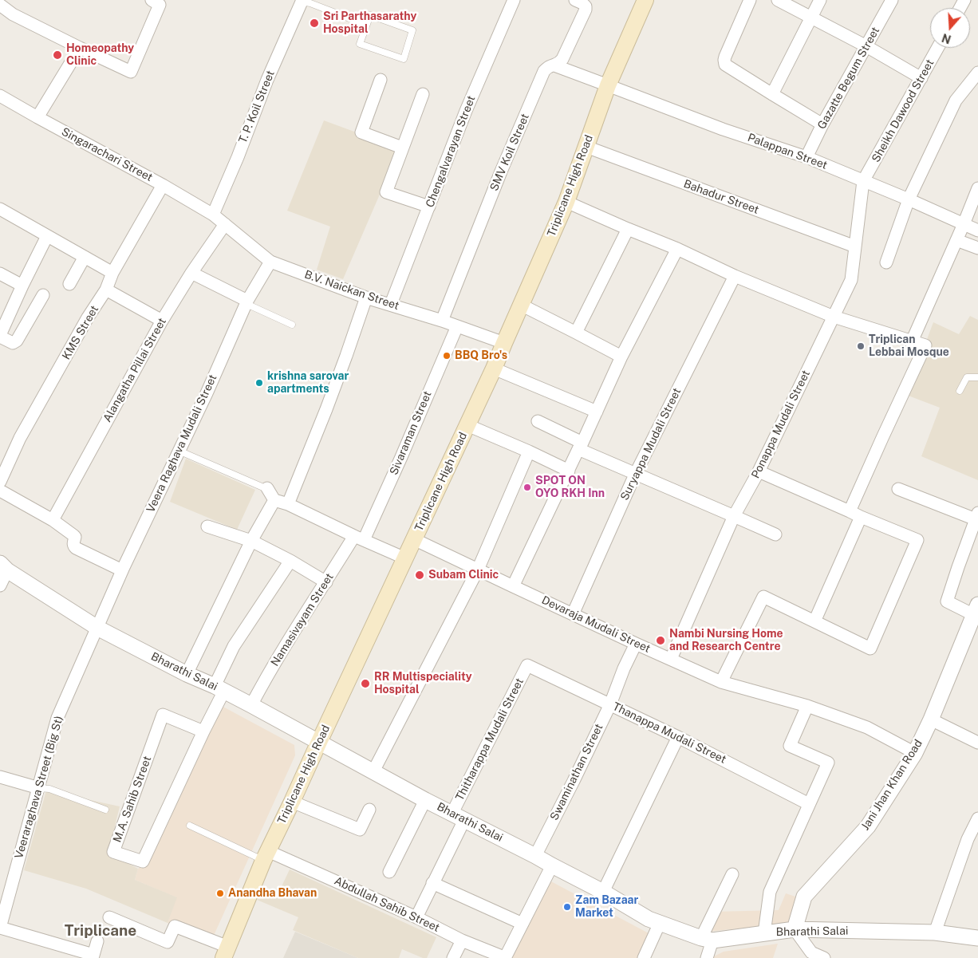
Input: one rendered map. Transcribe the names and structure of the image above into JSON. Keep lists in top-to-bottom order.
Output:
{
  "streets": {
    "main road": ["Triplicane High Road"],
    "street": [
      "Gazatte Begum Street",
      "T. P. Koil Street",
      "Sheikh Dawood Street",
      "Chengalvarayan Street",
      "Palappan Street",
      "SMV Koil Street",
      "Singarachari Street",
      "Bahadur Street",
      "B.V. Naickan Street",
      "KMS Street",
      "Alangatha Pillai Street",
      "Ponappa Mudali Street",
      "Sivaraman Street",
      "Veera Raghava Mudali Street",
      "Suryappa Mudali Street",
      "Namasivayam Street",
      "Devaraja Mudali Street",
      "Bharathi Salai",
      "Thanappa Mudali Street",
      "Thitharappa Mudali Street",
      "Swaminathan Street",
      "Jani Jhan Khan Road",
      "Veeraraghava Street (Big St)",
      "M.A. Sahib Street",
      "Abdullah Sahib Street"
    ]
  },
  "crossings": [
    ["Gazatte Begum Street", "Palappan Street"],
    ["T. P. Koil Street", "Singarachari Street"],
    ["T. P. Koil Street", "B.V. Naickan Street"],
    ["Sheikh Dawood Street", "Palappan Street"],
    ["Sheikh Dawood Street", "Ponappa Mudali Street"],
    ["Chengalvarayan Street", "B.V. Naickan Street"],
    ["Palappan Street", "SMV Koil Street"],
    ["Palappan Street", "Triplicane High Road"],
    ["Palappan Street", "Ponappa Mudali Street"],
    ["SMV Koil Street", "B.V. Naickan Street"],
    ["Singarachari Street", "B.V. Naickan Street"],
    ["Singarachari Street", "KMS Street"],
    ["Triplicane High Road", "Bahadur Street"],
    ["Triplicane High Road", "B.V. Naickan Street"],
    ["Triplicane High Road", "Devaraja Mudali Street"],
    ["Triplicane High Road", "Bharathi Salai"],
    ["Triplicane High Road", "Abdullah Sahib Street"],
    ["Bahadur Street", "Ponappa Mudali Street"],
    ["B.V. Naickan Street", "Alangatha Pillai Street"],
    ["B.V. Naickan Street", "Sivaraman Street"],
    ["B.V. Naickan Street", "Veera Raghava Mudali Street"],
    ["Ponappa Mudali Street", "Devaraja Mudali Street"],
    ["Sivaraman Street", "Namasivayam Street"],
    ["Veera Raghava Mudali Street", "Bharathi Salai"],
    ["Veera Raghava Mudali Street", "Veeraraghava Street (Big St)"],
    ["Suryappa Mudali Street", "Devaraja Mudali Street"],
    ["Namasivayam Street", "Bharathi Salai"],
    ["Devaraja Mudali Street", "Swaminathan Street"],
    ["Devaraja Mudali Street", "Jani Jhan Khan Road"],
    ["Bharathi Salai", "Thitharappa Mudali Street"],
    ["Bharathi Salai", "Swaminathan Street"],
    ["Bharathi Salai", "Jani Jhan Khan Road"],
    ["Bharathi Salai", "Veeraraghava Street (Big St)"],
    ["Bharathi Salai", "M.A. Sahib Street"],
    ["Thanappa Mudali Street", "Thitharappa Mudali Street"],
    ["Thanappa Mudali Street", "Swaminathan Street"],
    ["Thitharappa Mudali Street", "Abdullah Sahib Street"]
  ],
  "districts": ["Triplicane"],
  "places": [
    "Sri Parthasarathy Hospital",
    "Homeopathy Clinic",
    "Triplican Lebbai Mosque",
    "BBQ Bro's",
    "krishna sarovar apartments",
    "SPOT ON OYO RKH Inn",
    "Subam Clinic",
    "Nambi Nursing Home and Research Centre",
    "RR Multispeciality Hospital",
    "Anandha Bhavan",
    "Zam Bazaar Market"
  ],
  "north": "bottom"
}
